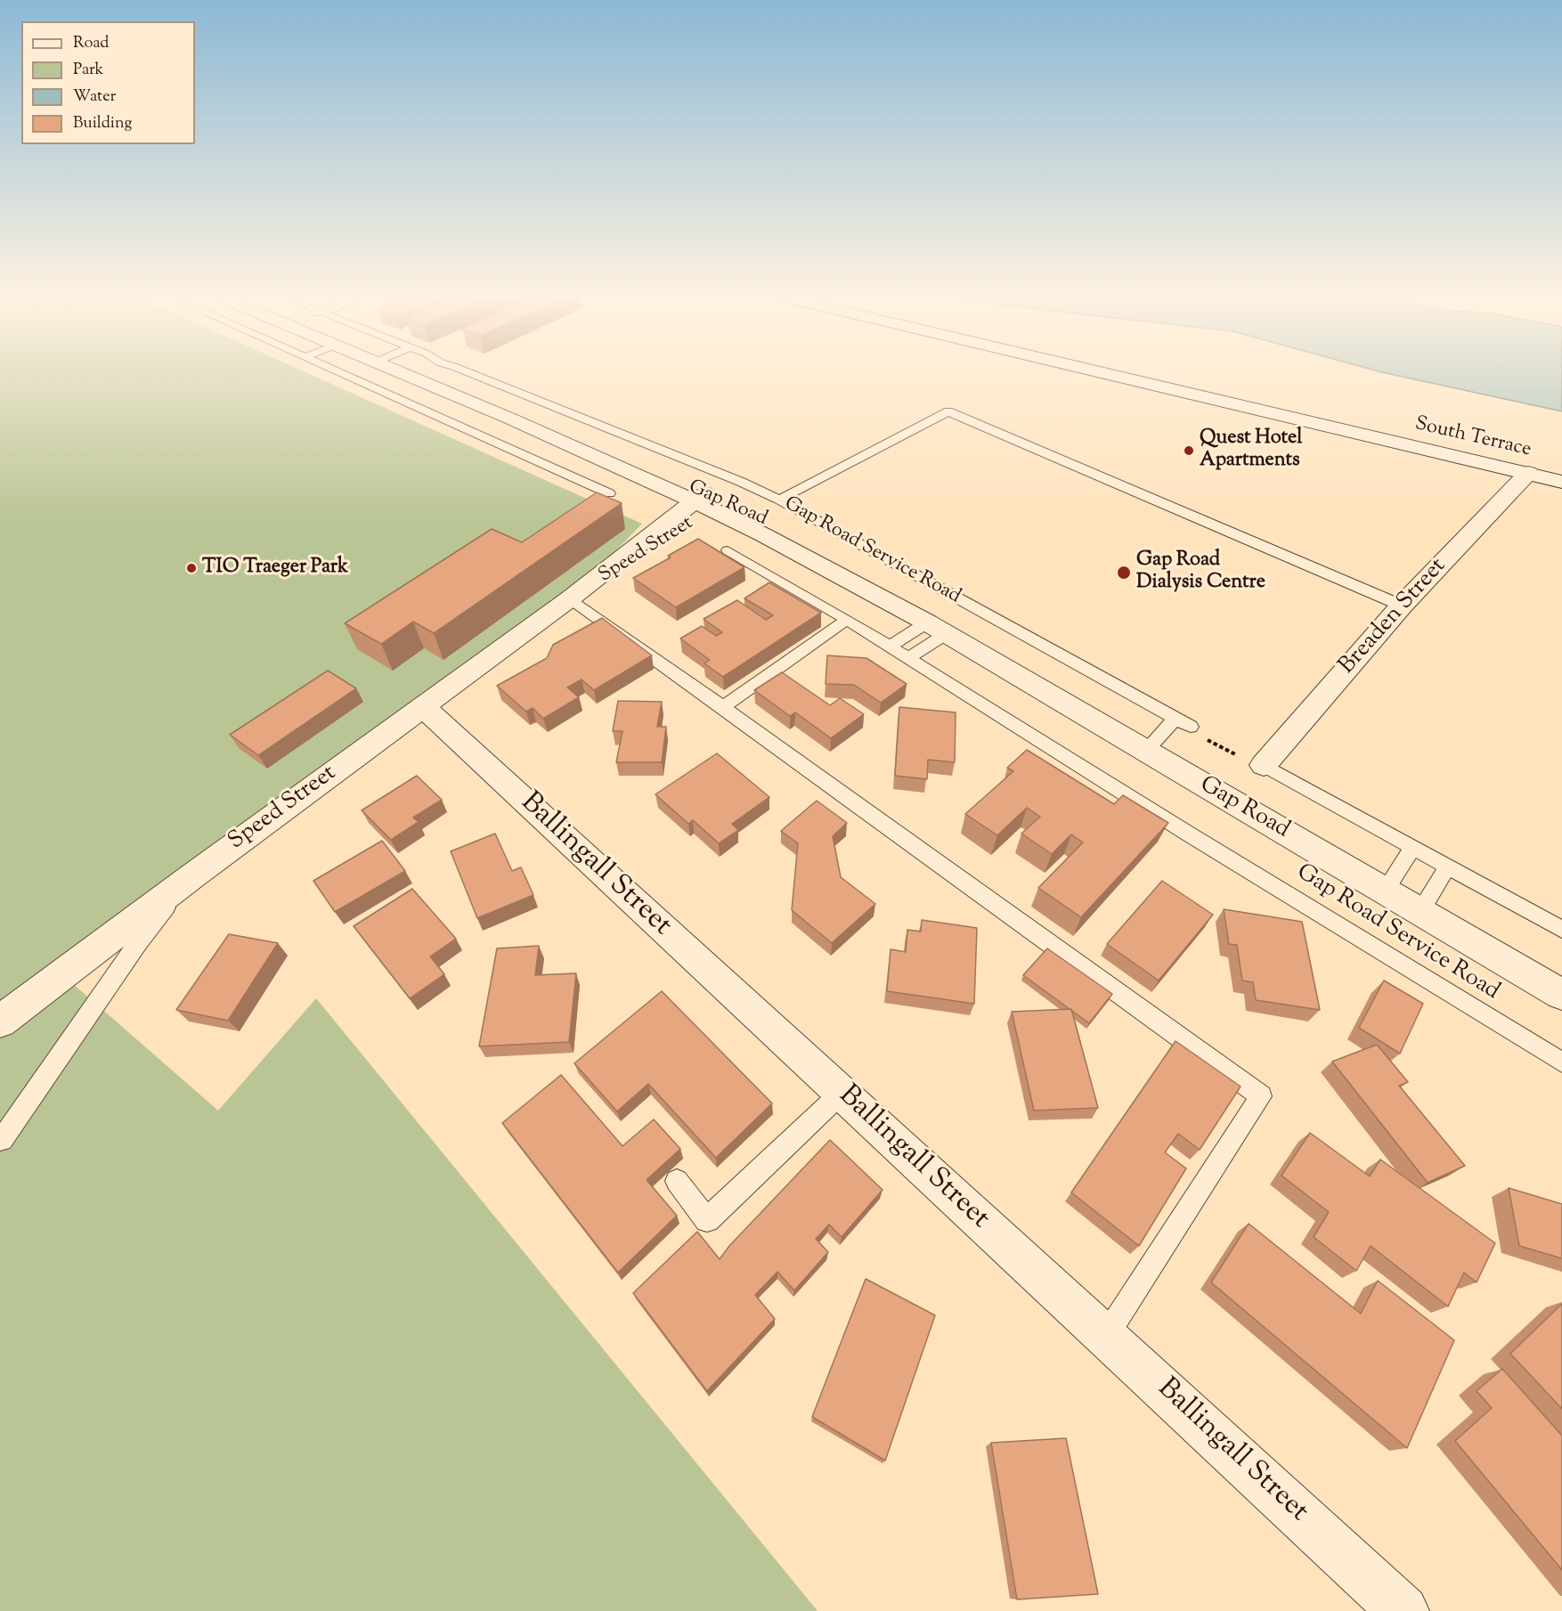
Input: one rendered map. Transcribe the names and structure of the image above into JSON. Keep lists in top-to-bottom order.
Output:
{
  "streets": {
    "street": [
      "South Terrace",
      "Gap Road",
      "Speed Street",
      "Breaden Street",
      "Ballingall Street"
    ],
    "lane": ["Gap Road Service Road"]
  },
  "crossings": [
    ["South Terrace", "Breaden Street"],
    ["Gap Road", "Speed Street"],
    ["Gap Road", "Gap Road Service Road"],
    ["Speed Street", "Ballingall Street"]
  ],
  "places": ["Quest Hotel Apartments", "TIO Traeger Park", "Gap Road Dialysis Centre"],
  "legend": [
    "Road",
    "Park",
    "Water",
    "Building"
  ]
}
